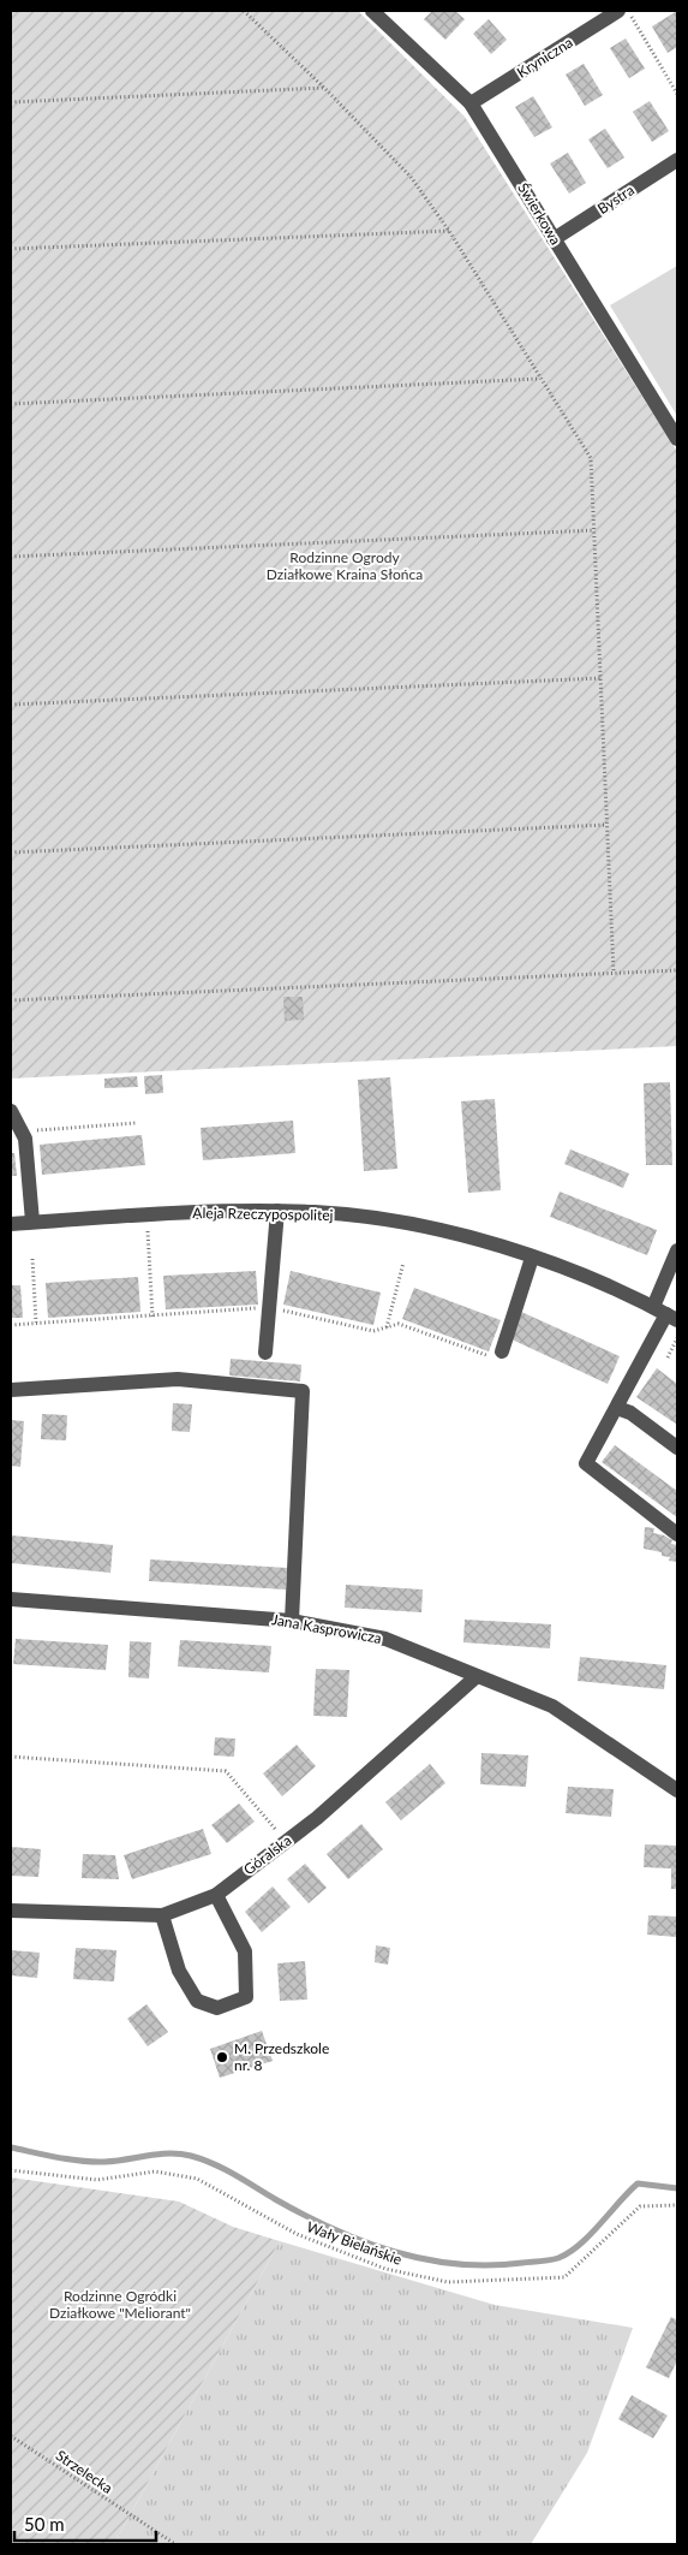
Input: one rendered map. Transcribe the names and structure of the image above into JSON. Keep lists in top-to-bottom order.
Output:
{
  "streets": {
    "street": [
      "Kryniczna",
      "Bystra",
      "Świerkowa",
      "Aleja Rzeczypospolitej",
      "Jana Kasprowicza",
      "Góralska"
    ],
    "path": ["Wały Bielańskie", "Strzelecka"]
  },
  "crossings": [
    ["Kryniczna", "Świerkowa"],
    ["Bystra", "Świerkowa"],
    ["Jana Kasprowicza", "Góralska"]
  ],
  "parks": ["Rodzinne Ogrody Działkowe Kraina Słońca", "Rodzinne Ogródki Działkowe \"Meliorant\""],
  "places": ["M. Przedszkole nr. 8"],
  "scale_bar": "50 m"
}
